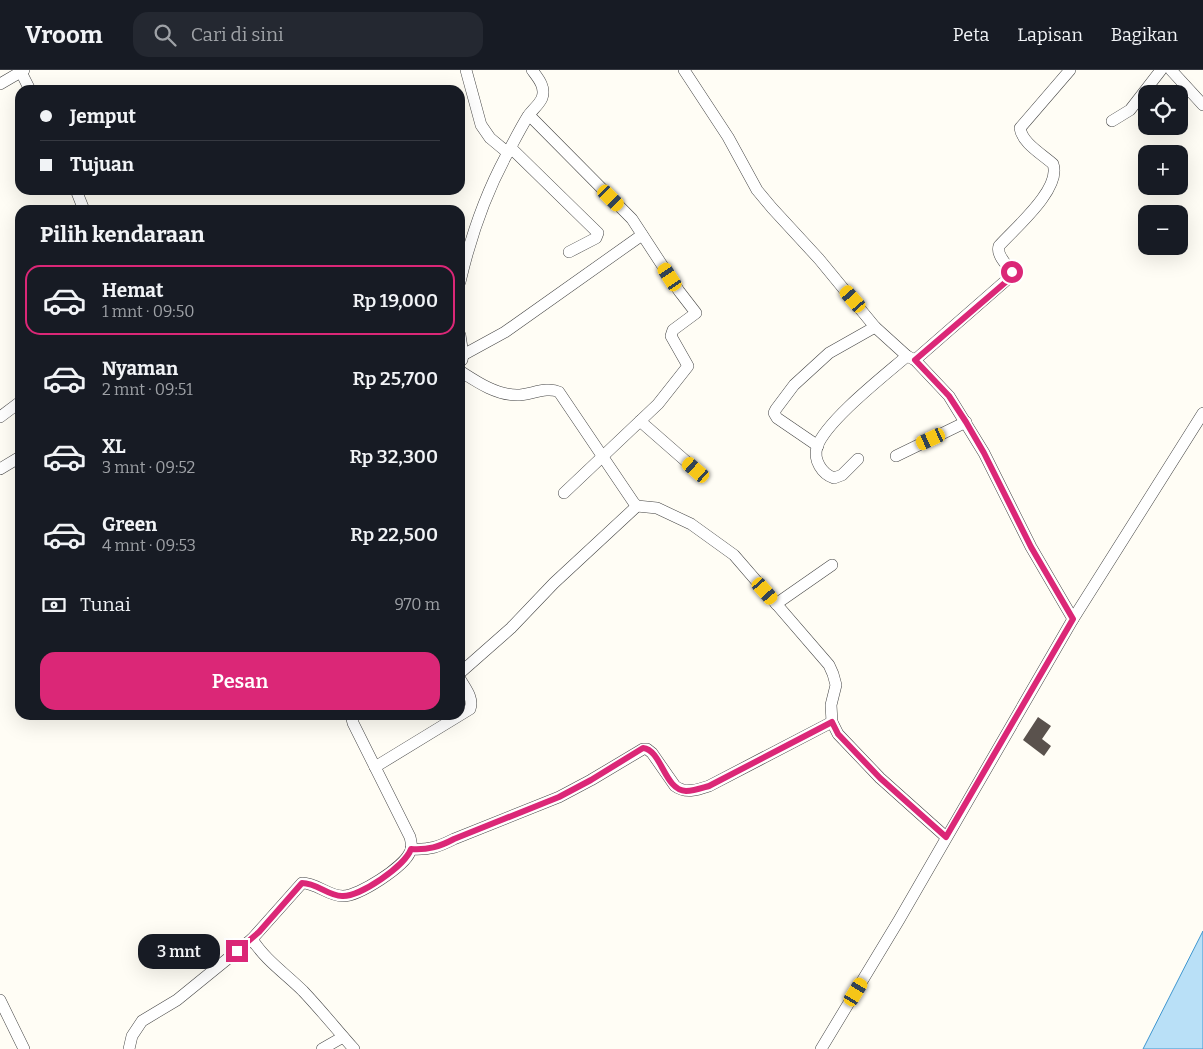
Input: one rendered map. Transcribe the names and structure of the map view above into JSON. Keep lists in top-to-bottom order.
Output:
{
  "page": {
    "header": "Vroom",
    "search": "Cari di sini",
    "nav": ["Peta", "Lapisan", "Bagikan"],
    "map_buttons": ["+", "−"],
    "banner": ["Jemput", "Tujuan"],
    "heading": "Pilih kendaraan",
    "list": [
      {
        "name": "Hemat",
        "note": "1 mnt · 09:50",
        "value": "Rp 19,000"
      },
      {
        "name": "Nyaman",
        "note": "2 mnt · 09:51",
        "value": "Rp 25,700"
      },
      {
        "name": "XL",
        "note": "3 mnt · 09:52",
        "value": "Rp 32,300"
      },
      {
        "name": "Green",
        "note": "4 mnt · 09:53",
        "value": "Rp 22,500"
      }
    ],
    "pay": ["Tunai", "970 m"],
    "buttons": "Pesan",
    "bubble": "3 mnt"
  }
}
